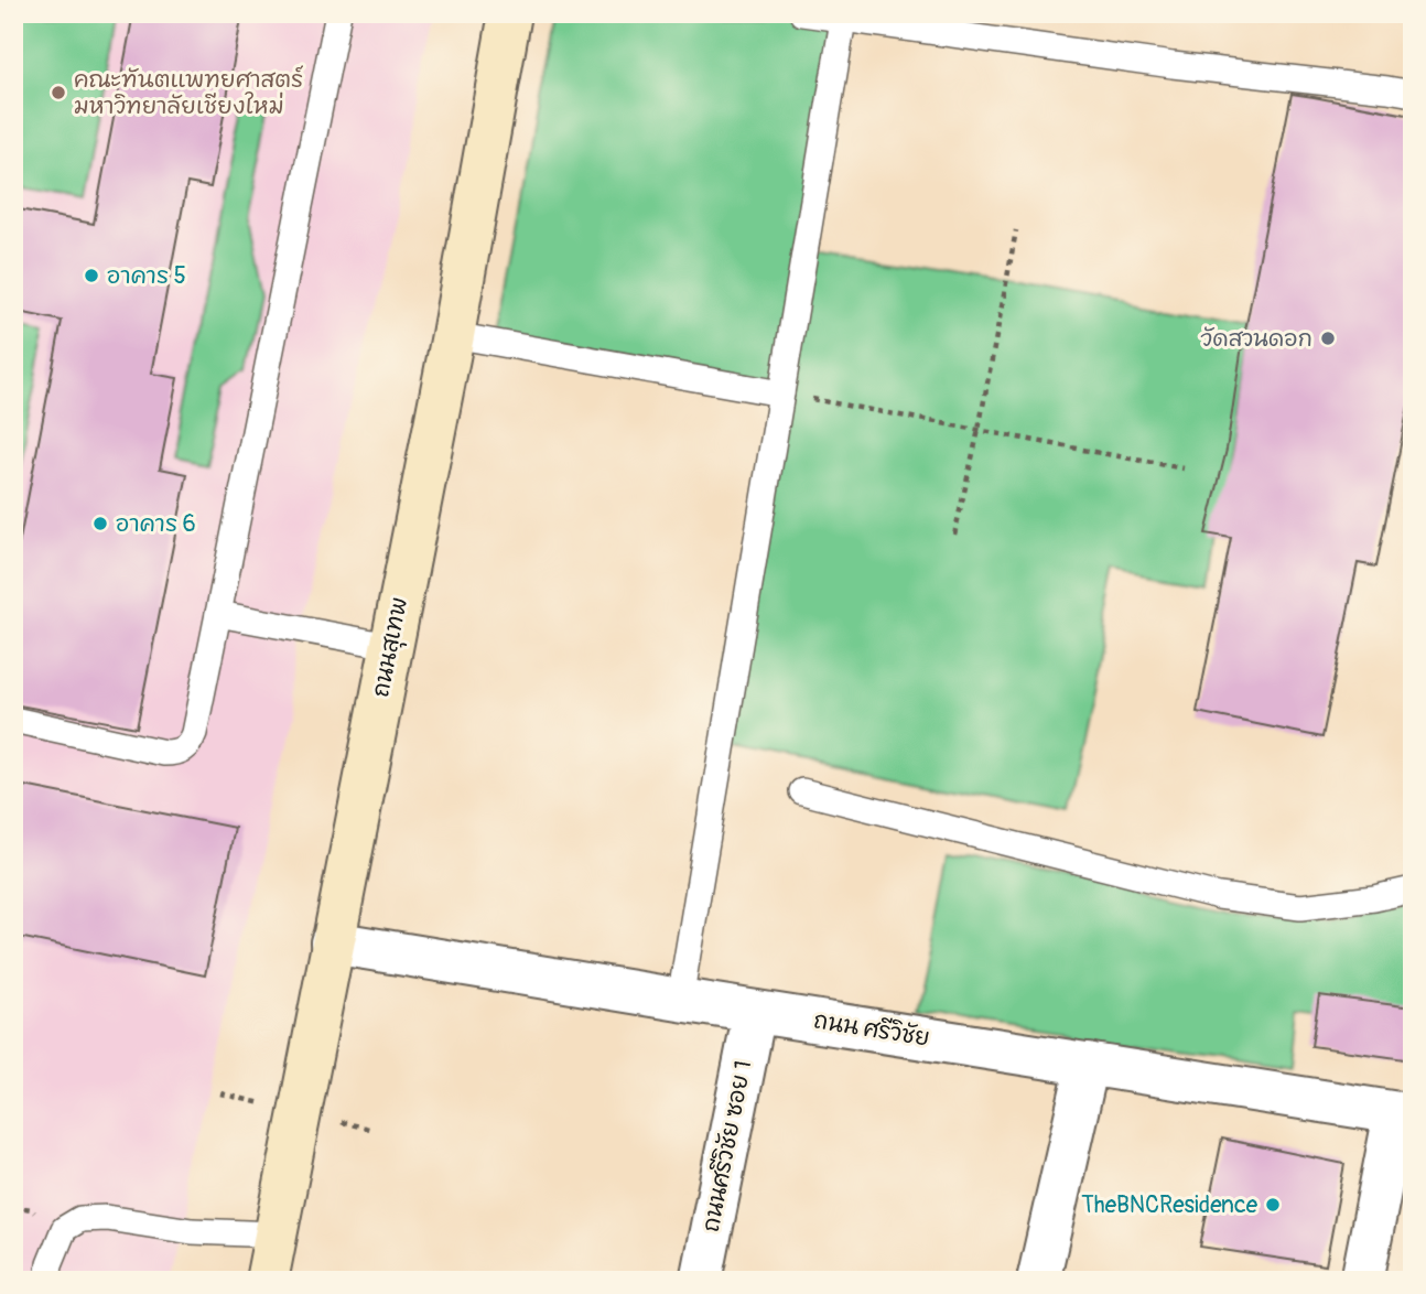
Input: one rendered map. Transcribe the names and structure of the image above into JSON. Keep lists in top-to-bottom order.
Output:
{
  "streets": {
    "main road": ["ถนนสุเทพ"],
    "street": ["ถนน ศรีวิชัย", "ถนนศรีวิชัย ซอย 1"]
  },
  "crossings": [
    ["ถนนสุเทพ", "ถนน ศรีวิชัย"],
    ["ถนน ศรีวิชัย", "ถนนศรีวิชัย ซอย 1"]
  ],
  "places": [
    "คณะทันตแพทยศาสตร์ มหาวิทยาลัยเชียงใหม่",
    "อาคาร 5",
    "วัดสวนดอก",
    "อาคาร 6",
    "TheBNCResidence"
  ]
}
